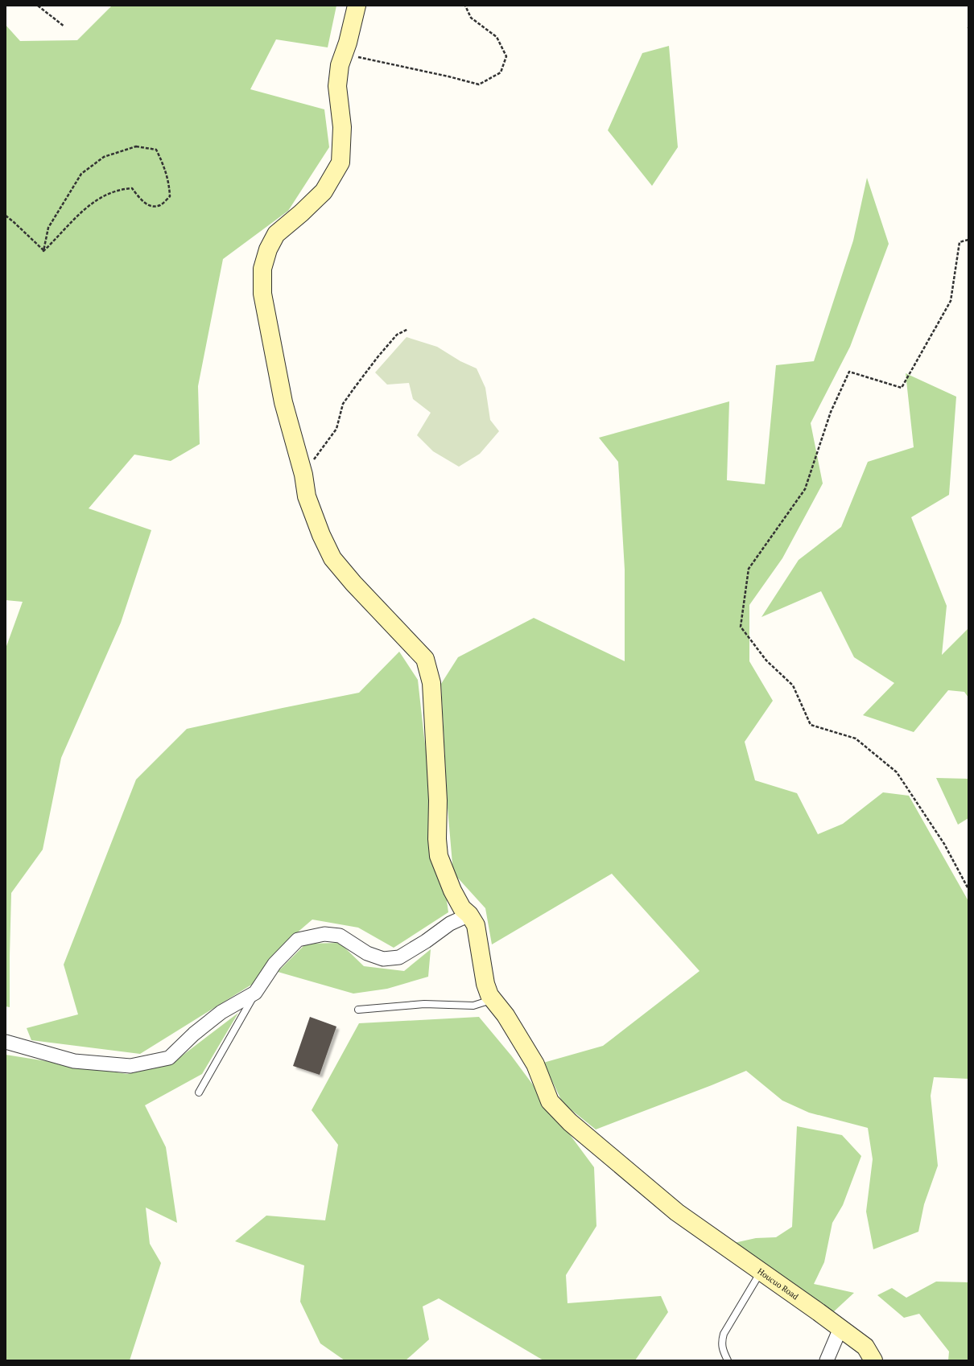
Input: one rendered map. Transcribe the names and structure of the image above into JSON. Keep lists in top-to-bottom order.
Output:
{
  "streets": {
    "street": ["Houcuo Road"]
  }
}
